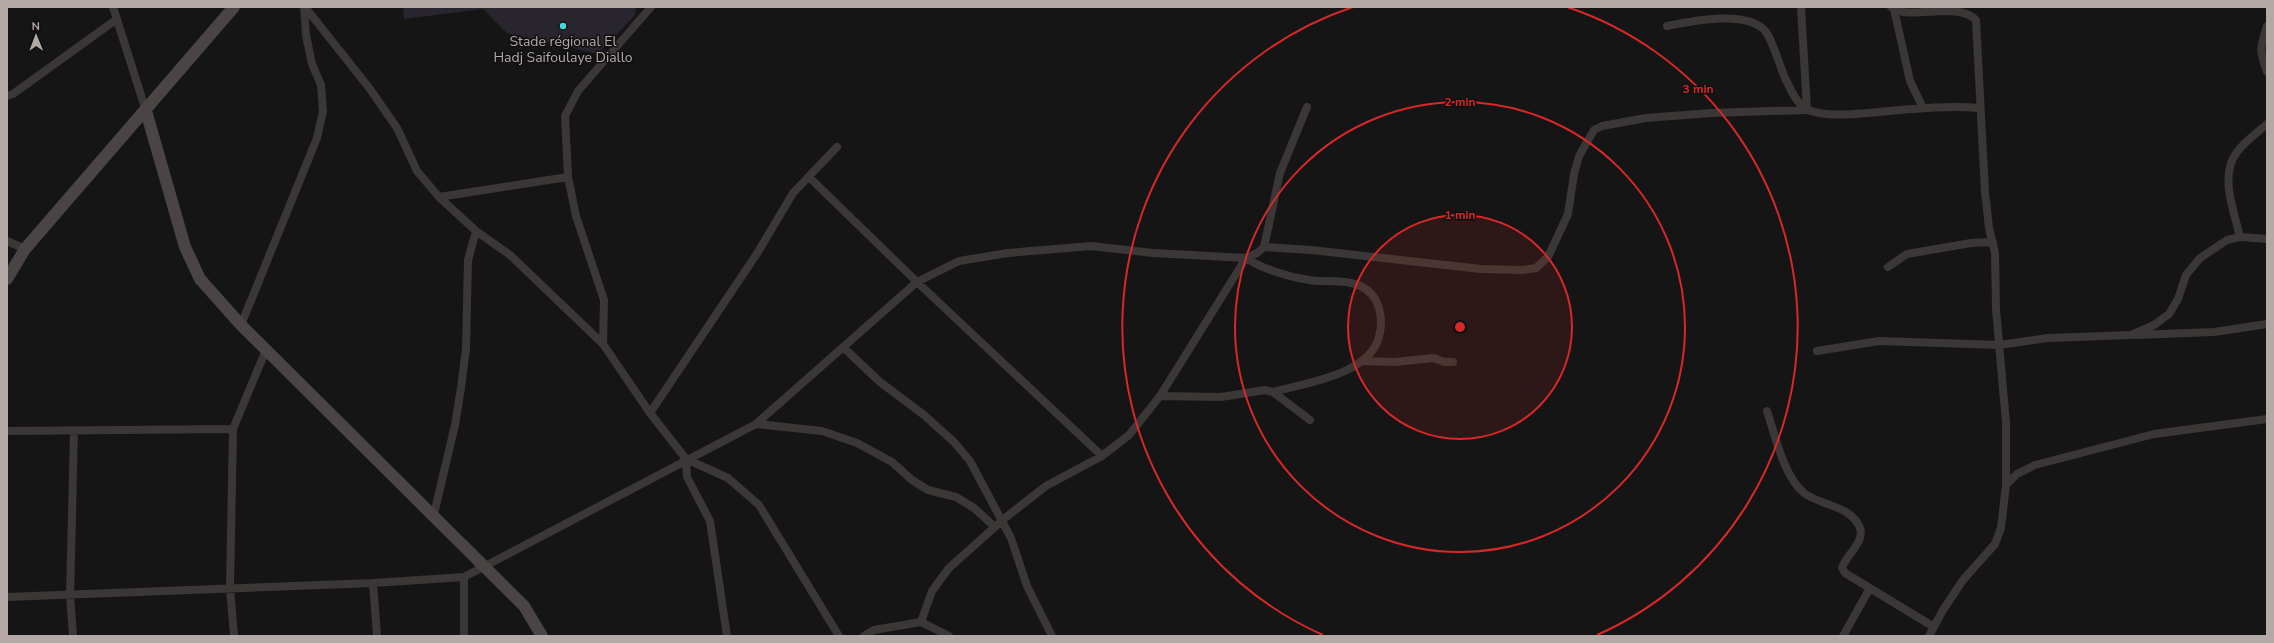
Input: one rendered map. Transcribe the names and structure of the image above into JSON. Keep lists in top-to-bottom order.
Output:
{
  "places": ["Stade régional El Hadj Saifoulaye Diallo"],
  "north": "top",
  "rings": ["3 min", "2 min", "1 min"]
}
